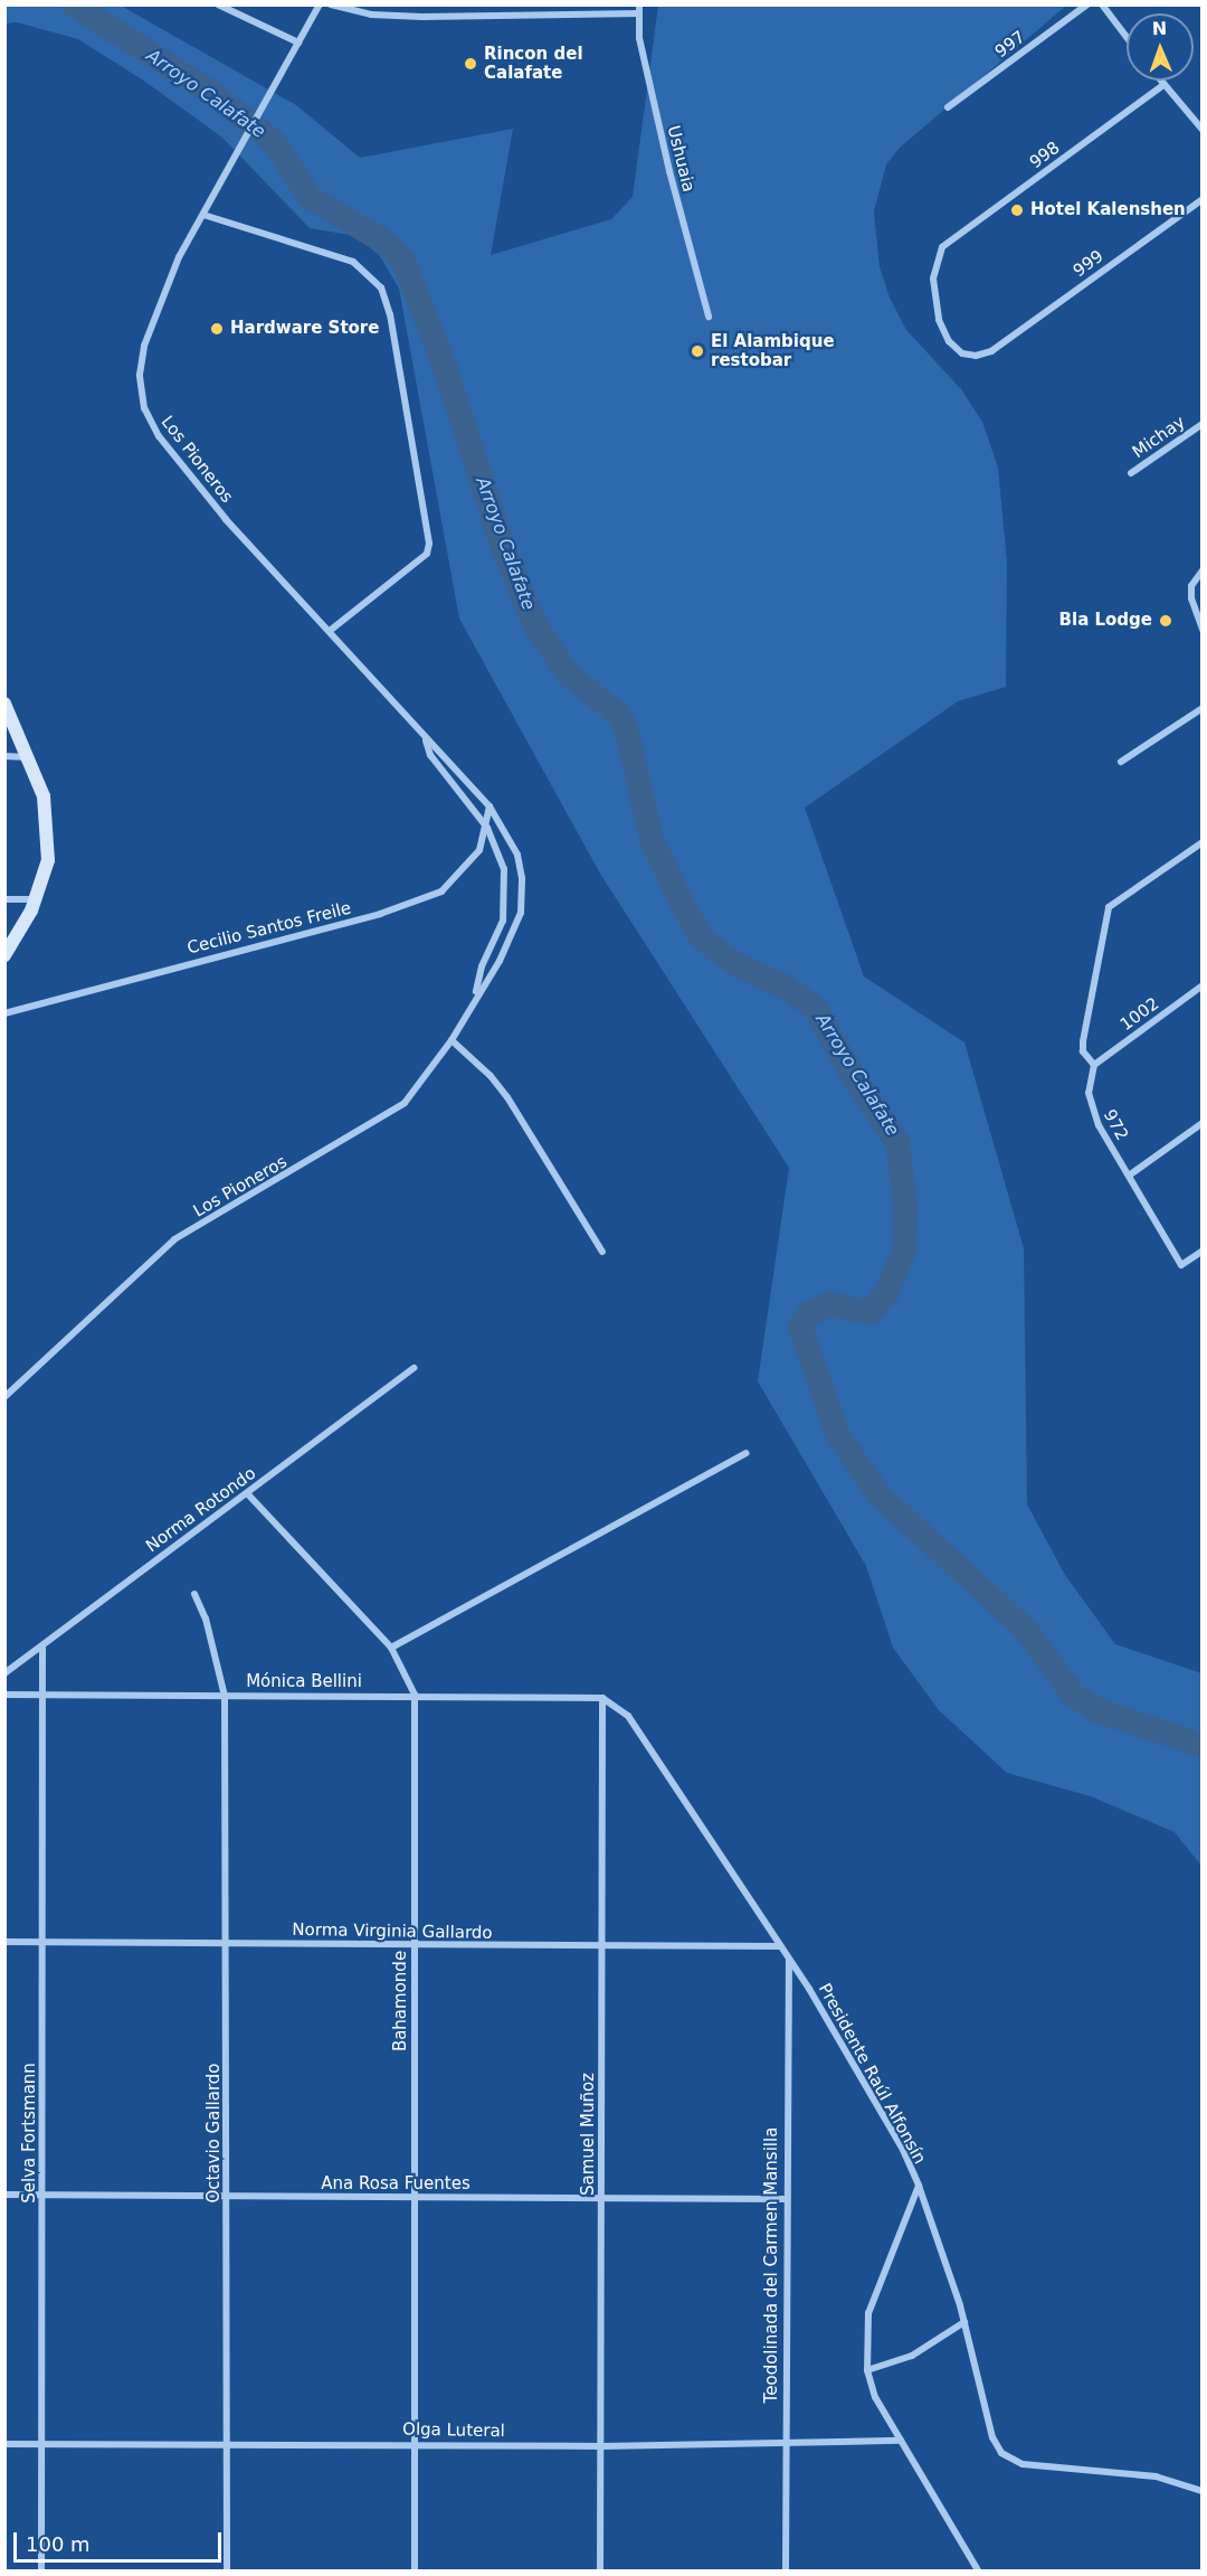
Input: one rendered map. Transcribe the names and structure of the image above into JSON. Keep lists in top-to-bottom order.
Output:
{
  "streets": {
    "street": [
      "997",
      "998",
      "Ushuaia",
      "999",
      "Michay",
      "Los Pioneros",
      "Cecilio Santos Freile",
      "1002",
      "972",
      "Norma Rotondo",
      "Mónica Bellini",
      "Norma Virginia Gallardo",
      "Bahamonde",
      "Presidente Raúl Alfonsín",
      "Selva Fortsmann",
      "Octavio Gallardo",
      "Samuel Muñoz",
      "Ana Rosa Fuentes",
      "Teodolinada del Carmen Mansilla",
      "Olga Luteral"
    ]
  },
  "crossings": [
    ["998", "999"],
    ["Los Pioneros", "Cecilio Santos Freile"],
    ["1002", "972"],
    ["Norma Rotondo", "Bahamonde"],
    ["Norma Rotondo", "Selva Fortsmann"],
    ["Mónica Bellini", "Bahamonde"],
    ["Mónica Bellini", "Presidente Raúl Alfonsín"],
    ["Mónica Bellini", "Selva Fortsmann"],
    ["Mónica Bellini", "Octavio Gallardo"],
    ["Mónica Bellini", "Samuel Muñoz"],
    ["Norma Virginia Gallardo", "Bahamonde"],
    ["Norma Virginia Gallardo", "Presidente Raúl Alfonsín"],
    ["Norma Virginia Gallardo", "Selva Fortsmann"],
    ["Norma Virginia Gallardo", "Octavio Gallardo"],
    ["Norma Virginia Gallardo", "Samuel Muñoz"],
    ["Bahamonde", "Ana Rosa Fuentes"],
    ["Bahamonde", "Olga Luteral"],
    ["Presidente Raúl Alfonsín", "Samuel Muñoz"],
    ["Presidente Raúl Alfonsín", "Teodolinada del Carmen Mansilla"],
    ["Presidente Raúl Alfonsín", "Olga Luteral"],
    ["Selva Fortsmann", "Ana Rosa Fuentes"],
    ["Selva Fortsmann", "Olga Luteral"],
    ["Octavio Gallardo", "Ana Rosa Fuentes"],
    ["Octavio Gallardo", "Olga Luteral"],
    ["Samuel Muñoz", "Ana Rosa Fuentes"],
    ["Samuel Muñoz", "Olga Luteral"],
    ["Ana Rosa Fuentes", "Teodolinada del Carmen Mansilla"],
    ["Teodolinada del Carmen Mansilla", "Olga Luteral"]
  ],
  "water": ["Arroyo Calafate"],
  "places": [
    "Rincon del Calafate",
    "Hotel Kalenshen",
    "Hardware Store",
    "El Alambique restobar",
    "Bla Lodge"
  ],
  "scale_bar": "100 m",
  "north": "top"
}
